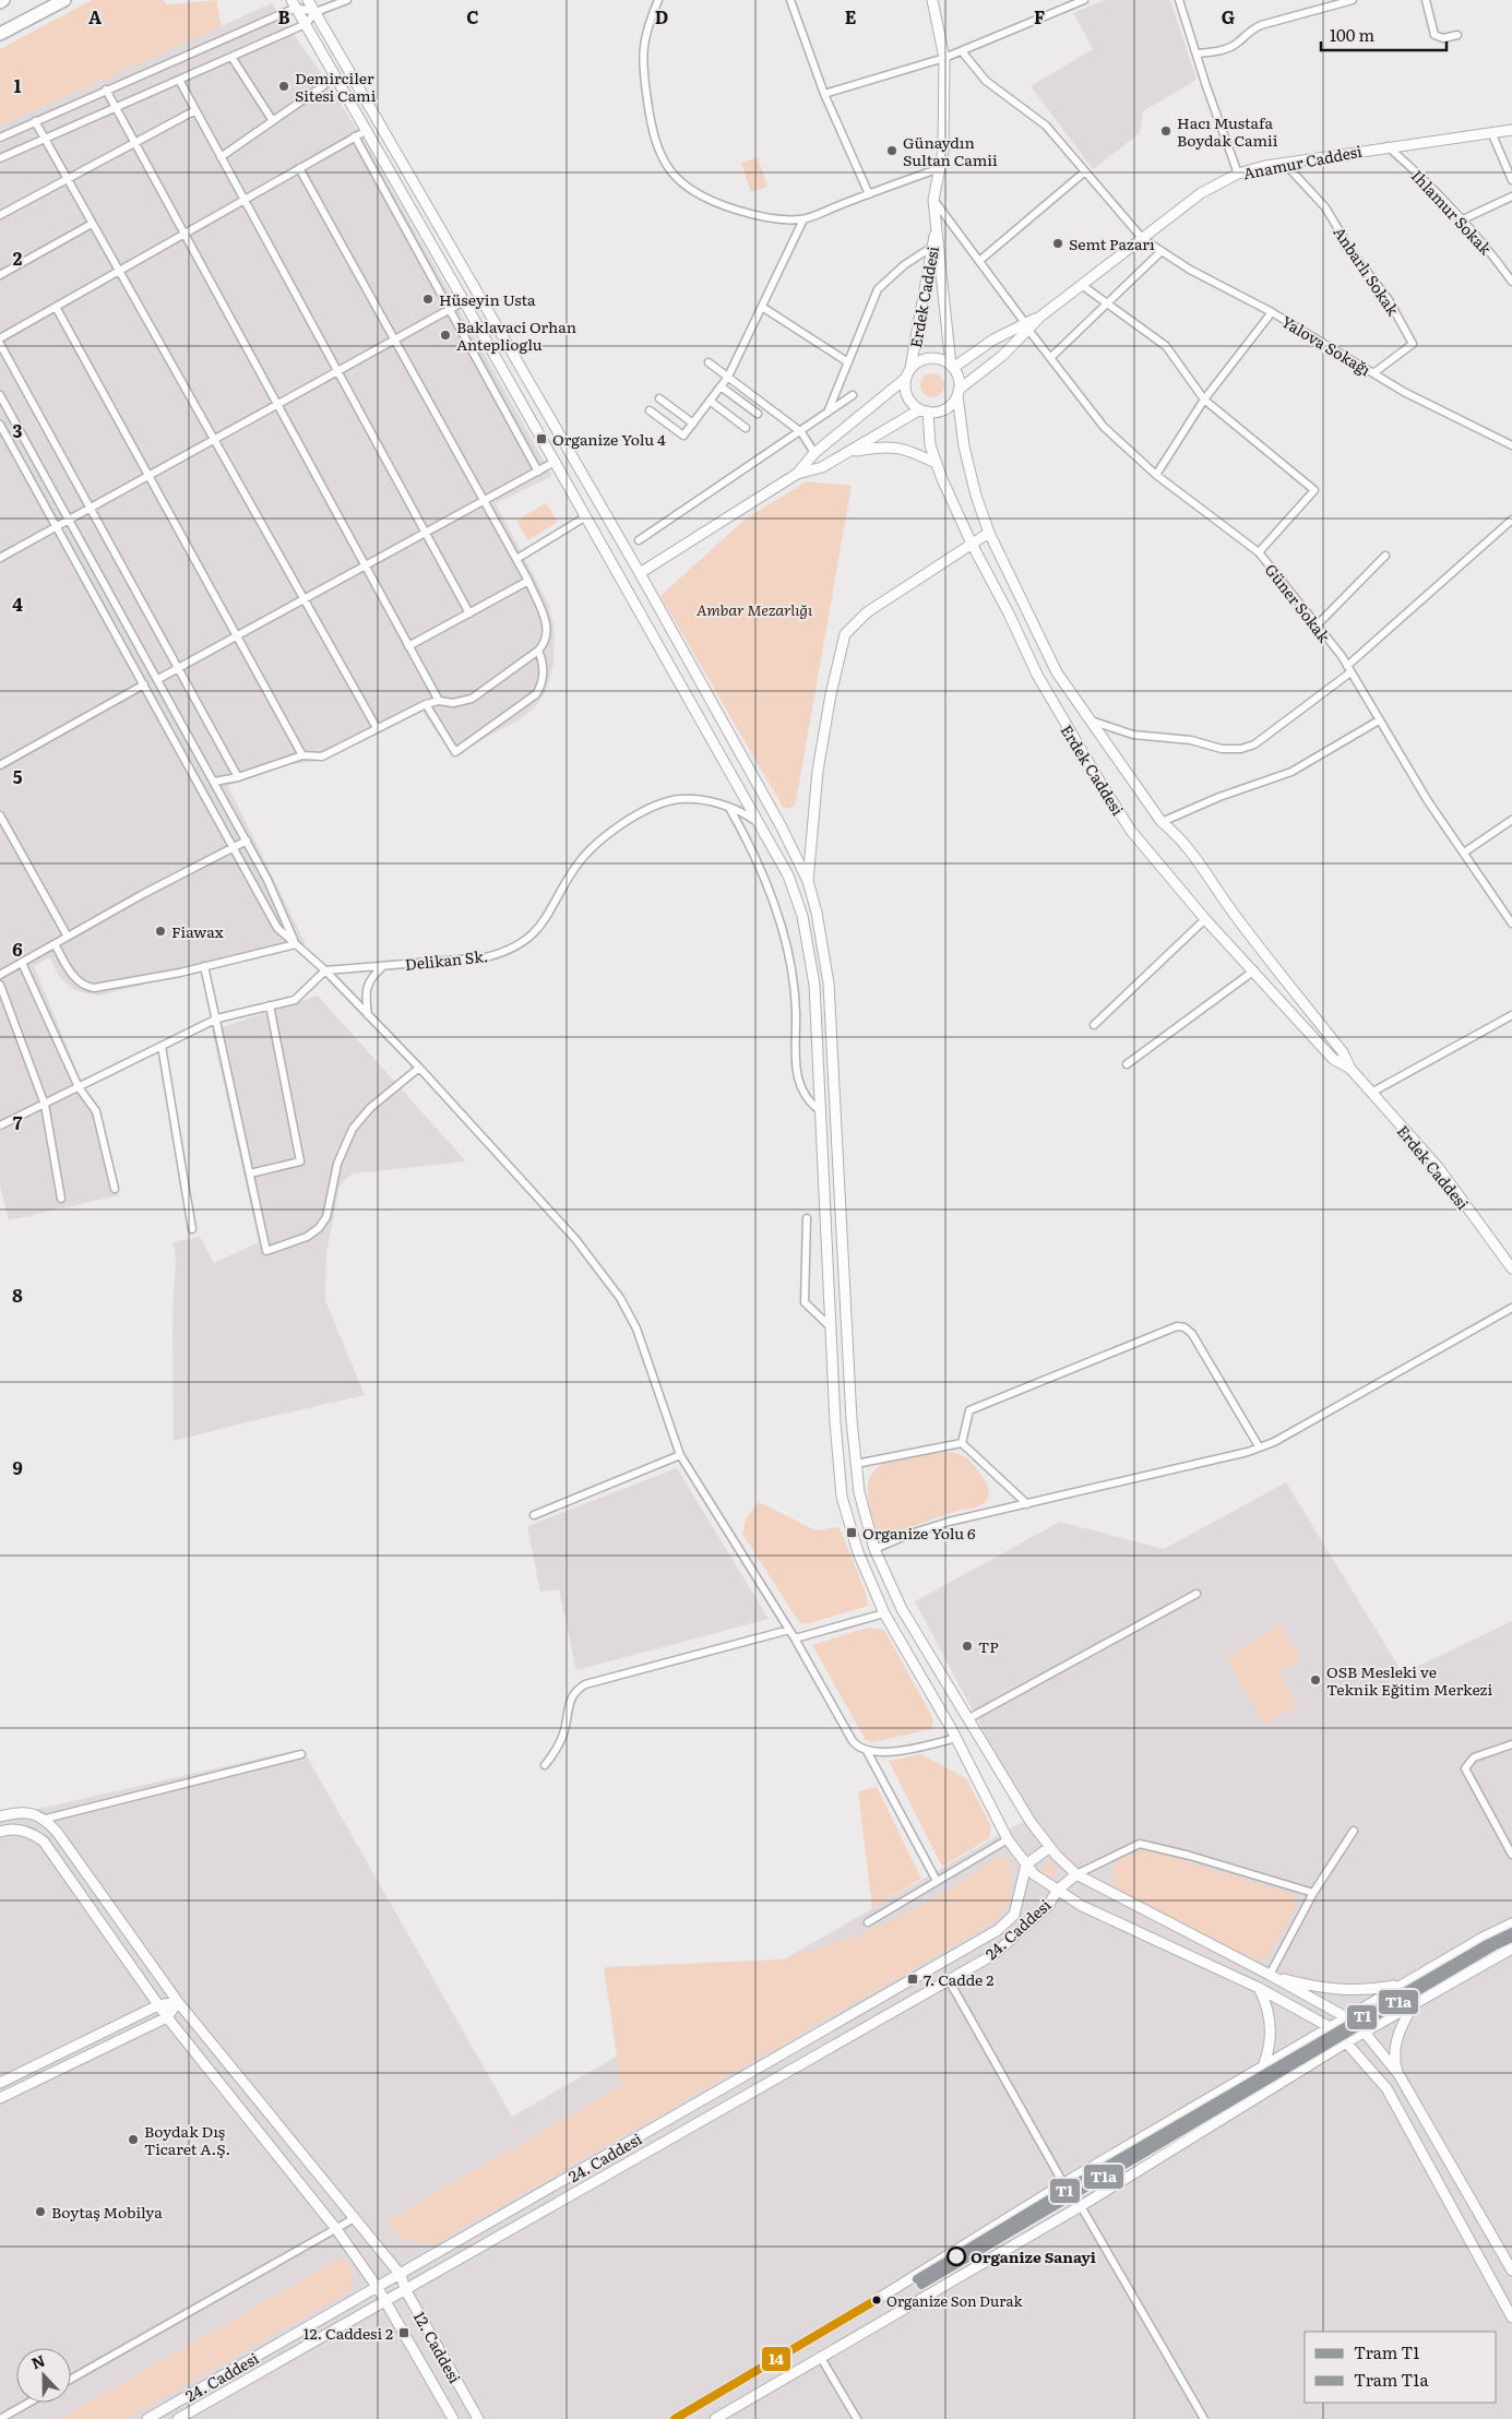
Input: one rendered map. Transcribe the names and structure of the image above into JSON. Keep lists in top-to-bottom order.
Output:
{
  "streets": {
    "street": [
      "Anamur Caddesi",
      "Ihlamur Sokak",
      "Anbarlı Sokak",
      "Erdek Caddesi",
      "Yalova Sokağı",
      "Güner Sokak",
      "Delikan Sk.",
      "24. Caddesi",
      "12. Caddesi"
    ]
  },
  "crossings": [
    ["Anamur Caddesi", "Ihlamur Sokak"],
    ["Anamur Caddesi", "Anbarlı Sokak"],
    ["Anamur Caddesi", "Yalova Sokağı"],
    ["Anamur Caddesi", "Güner Sokak"],
    ["Anbarlı Sokak", "Yalova Sokağı"],
    ["Erdek Caddesi", "Güner Sokak"],
    ["24. Caddesi", "12. Caddesi"]
  ],
  "parks": ["Ambar Mezarlığı"],
  "places": {
    "other": [
      "Demirciler Sitesi Cami",
      "Hacı Mustafa Boydak Camii",
      "Günaydın Sultan Camii",
      "Semt Pazarı",
      "Hüseyin Usta",
      "Baklavaci Orhan Anteplioglu",
      "Fiawax",
      "TP",
      "OSB Mesleki ve Teknik Eğitim Merkezi",
      "Boydak Dış Ticaret A.Ş.",
      "Boytaş Mobilya",
      "Organize Sanayi",
      "Organize Son Durak"
    ],
    "transit": [
      "Organize Yolu 4",
      "Organize Yolu 6",
      "7. Cadde 2",
      "12. Caddesi 2"
    ]
  },
  "lines": ["tram line T1", "tram line T1a", "transit line 14"],
  "legend": ["Tram T1", "Tram T1a"],
  "scale_bar": "100 m",
  "north": "top",
  "grid": {
    "columns": [
      "A",
      "B",
      "C",
      "D",
      "E",
      "F",
      "G"
    ],
    "rows": [
      "1",
      "2",
      "3",
      "4",
      "5",
      "6",
      "7",
      "8",
      "9"
    ]
  }
}
